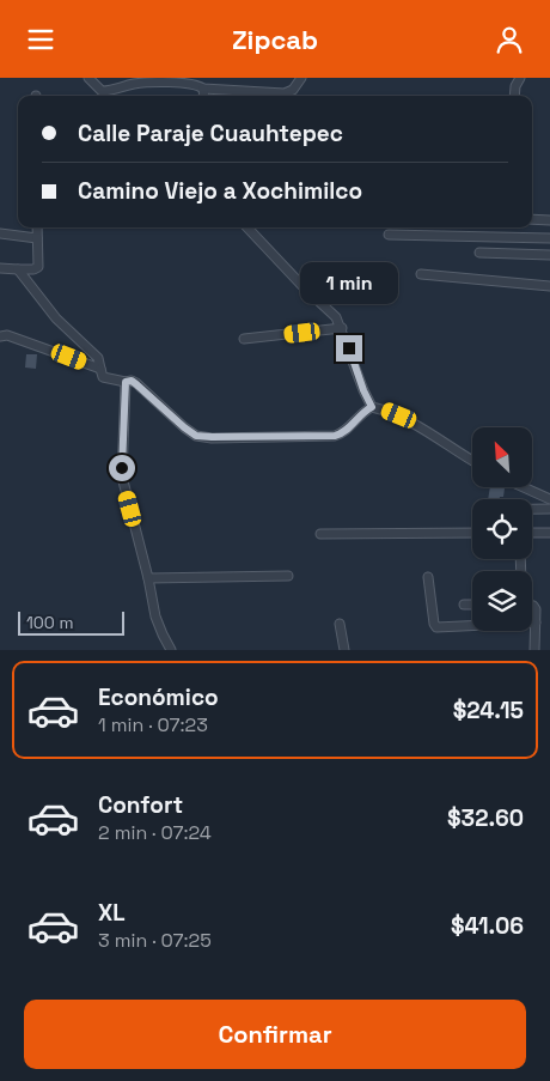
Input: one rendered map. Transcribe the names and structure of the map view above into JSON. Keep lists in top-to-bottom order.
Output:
{
  "scale_bar": "100 m",
  "north": "top left",
  "page": {
    "header": "Zipcab",
    "banner": ["Calle Paraje Cuauhtepec", "Camino Viejo a Xochimilco"],
    "bubble": "1 min",
    "scale": "100 m",
    "list": [
      {
        "name": "Económico",
        "note": "1 min · 07:23",
        "value": "$24.15"
      },
      {
        "name": "Confort",
        "note": "2 min · 07:24",
        "value": "$32.60"
      },
      {
        "name": "XL",
        "note": "3 min · 07:25",
        "value": "$41.06"
      }
    ],
    "buttons": "Confirmar"
  }
}
